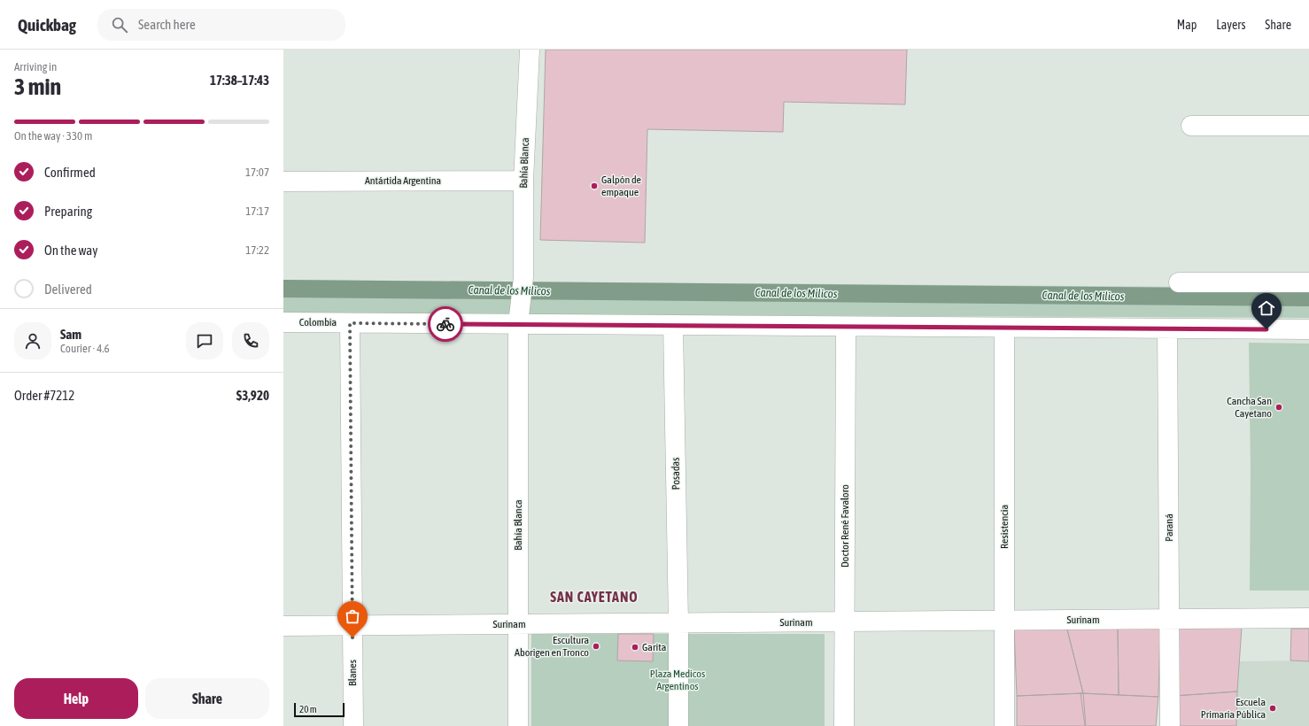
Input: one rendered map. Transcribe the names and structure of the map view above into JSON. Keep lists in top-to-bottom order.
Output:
{
  "streets": {
    "street": [
      "Bahía Blanca",
      "Antártida Argentina",
      "Colombia",
      "Posadas",
      "Doctor René Favaloro",
      "Resistencia",
      "Paraná",
      "Surinam",
      "Blanes"
    ]
  },
  "crossings": [
    ["Bahía Blanca", "Antártida Argentina"],
    ["Bahía Blanca", "Colombia"],
    ["Bahía Blanca", "Surinam"],
    ["Colombia", "Posadas"],
    ["Colombia", "Doctor René Favaloro"],
    ["Colombia", "Resistencia"],
    ["Colombia", "Paraná"],
    ["Colombia", "Blanes"],
    ["Posadas", "Surinam"],
    ["Doctor René Favaloro", "Surinam"],
    ["Resistencia", "Surinam"],
    ["Paraná", "Surinam"],
    ["Surinam", "Blanes"]
  ],
  "districts": ["SAN CAYETANO"],
  "water": ["Canal de los Milicos"],
  "parks": ["Plaza Medicos Argentinos"],
  "places": [
    "Galpón de empaque",
    "Cancha San Cayetano",
    "Escultura Aborigen en Tronco",
    "Garita",
    "Escuela Primaria Pública"
  ],
  "scale_bar": "20 m",
  "page": {
    "header": "Quickbag",
    "search": "Search here",
    "nav": ["Map", "Layers", "Share"],
    "heading": ["3 min", "Arriving in", "17:38–17:43"],
    "panel": [
      "Sam",
      "Courier · 4.6",
      "Order #7212",
      "$3,920"
    ],
    "bar": "On the way · 330 m",
    "list": [
      ["Confirmed", "17:07"],
      ["Preparing", "17:17"],
      ["On the way", "17:22"],
      "Delivered"
    ],
    "buttons": ["Help", "Share"],
    "scale": "20 m"
  }
}
